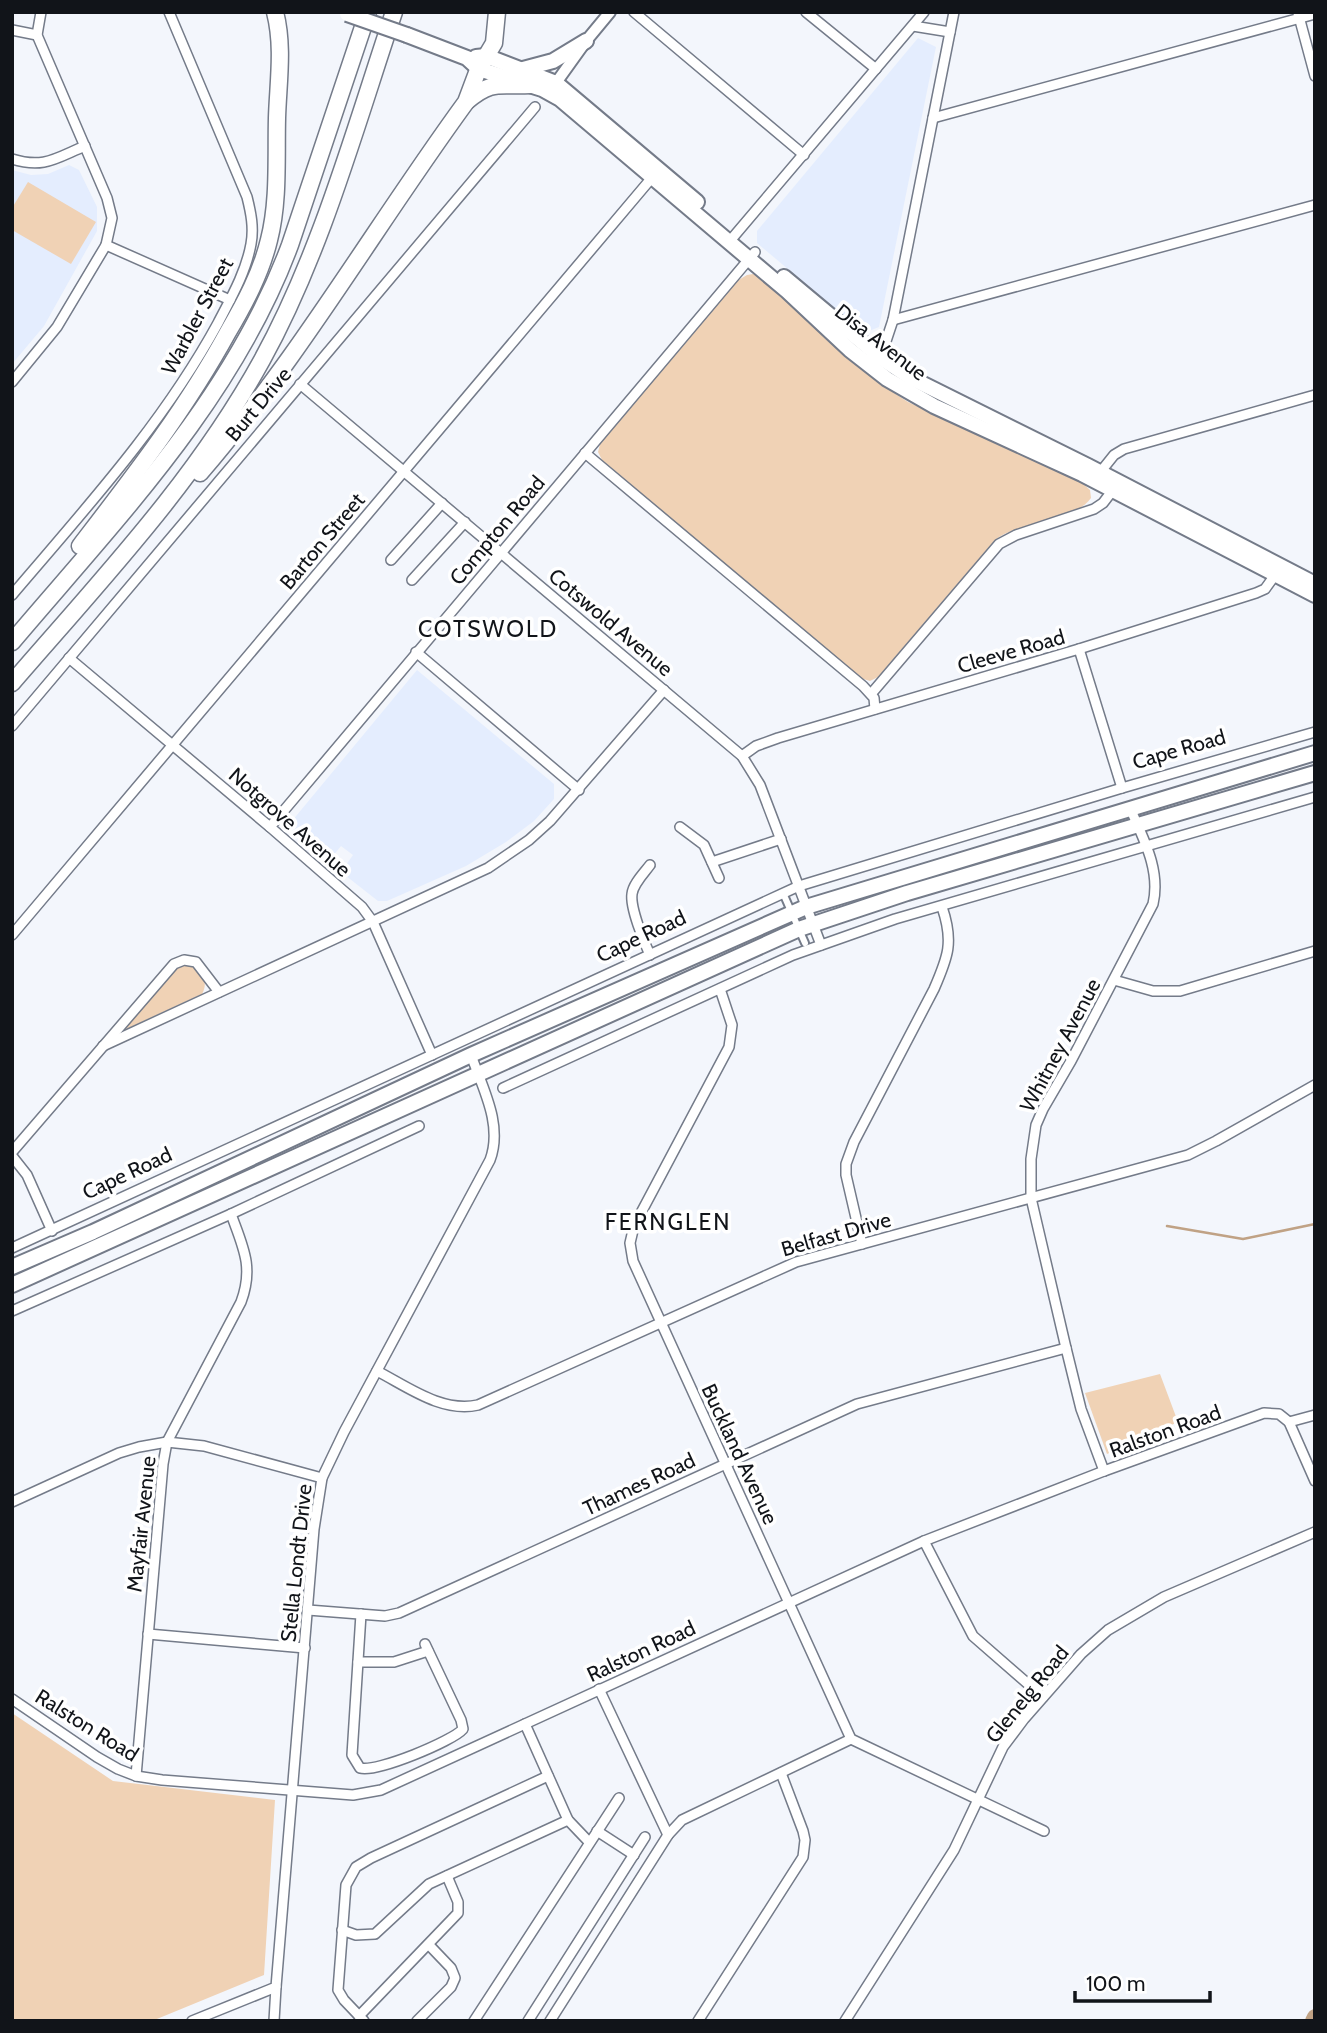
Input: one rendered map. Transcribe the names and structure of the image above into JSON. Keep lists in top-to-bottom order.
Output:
{
  "streets": {
    "main road": ["Disa Avenue", "Cape Road"],
    "street": [
      "Warbler Street",
      "Burt Drive",
      "Compton Road",
      "Barton Street",
      "Cotswold Avenue",
      "Cleeve Road",
      "Notgrove Avenue",
      "Whitney Avenue",
      "Belfast Drive",
      "Ralston Road",
      "Buckland Avenue",
      "Thames Road",
      "Mayfair Avenue",
      "Stella Londt Drive",
      "Glenelg Road"
    ]
  },
  "crossings": [
    ["Disa Avenue", "Compton Road"],
    ["Disa Avenue", "Barton Street"],
    ["Disa Avenue", "Cleeve Road"],
    ["Burt Drive", "Cotswold Avenue"],
    ["Burt Drive", "Notgrove Avenue"],
    ["Compton Road", "Cotswold Avenue"],
    ["Compton Road", "Notgrove Avenue"],
    ["Barton Street", "Cotswold Avenue"],
    ["Barton Street", "Notgrove Avenue"],
    ["Cotswold Avenue", "Cleeve Road"],
    ["Cotswold Avenue", "Cape Road"],
    ["Cape Road", "Notgrove Avenue"],
    ["Cape Road", "Whitney Avenue"],
    ["Cape Road", "Stella Londt Drive"],
    ["Whitney Avenue", "Belfast Drive"],
    ["Whitney Avenue", "Ralston Road"],
    ["Whitney Avenue", "Thames Road"],
    ["Belfast Drive", "Buckland Avenue"],
    ["Belfast Drive", "Stella Londt Drive"],
    ["Ralston Road", "Buckland Avenue"],
    ["Ralston Road", "Mayfair Avenue"],
    ["Ralston Road", "Stella Londt Drive"],
    ["Buckland Avenue", "Thames Road"],
    ["Thames Road", "Stella Londt Drive"]
  ],
  "districts": ["COTSWOLD", "FERNGLEN"],
  "scale_bar": "100 m"
}
